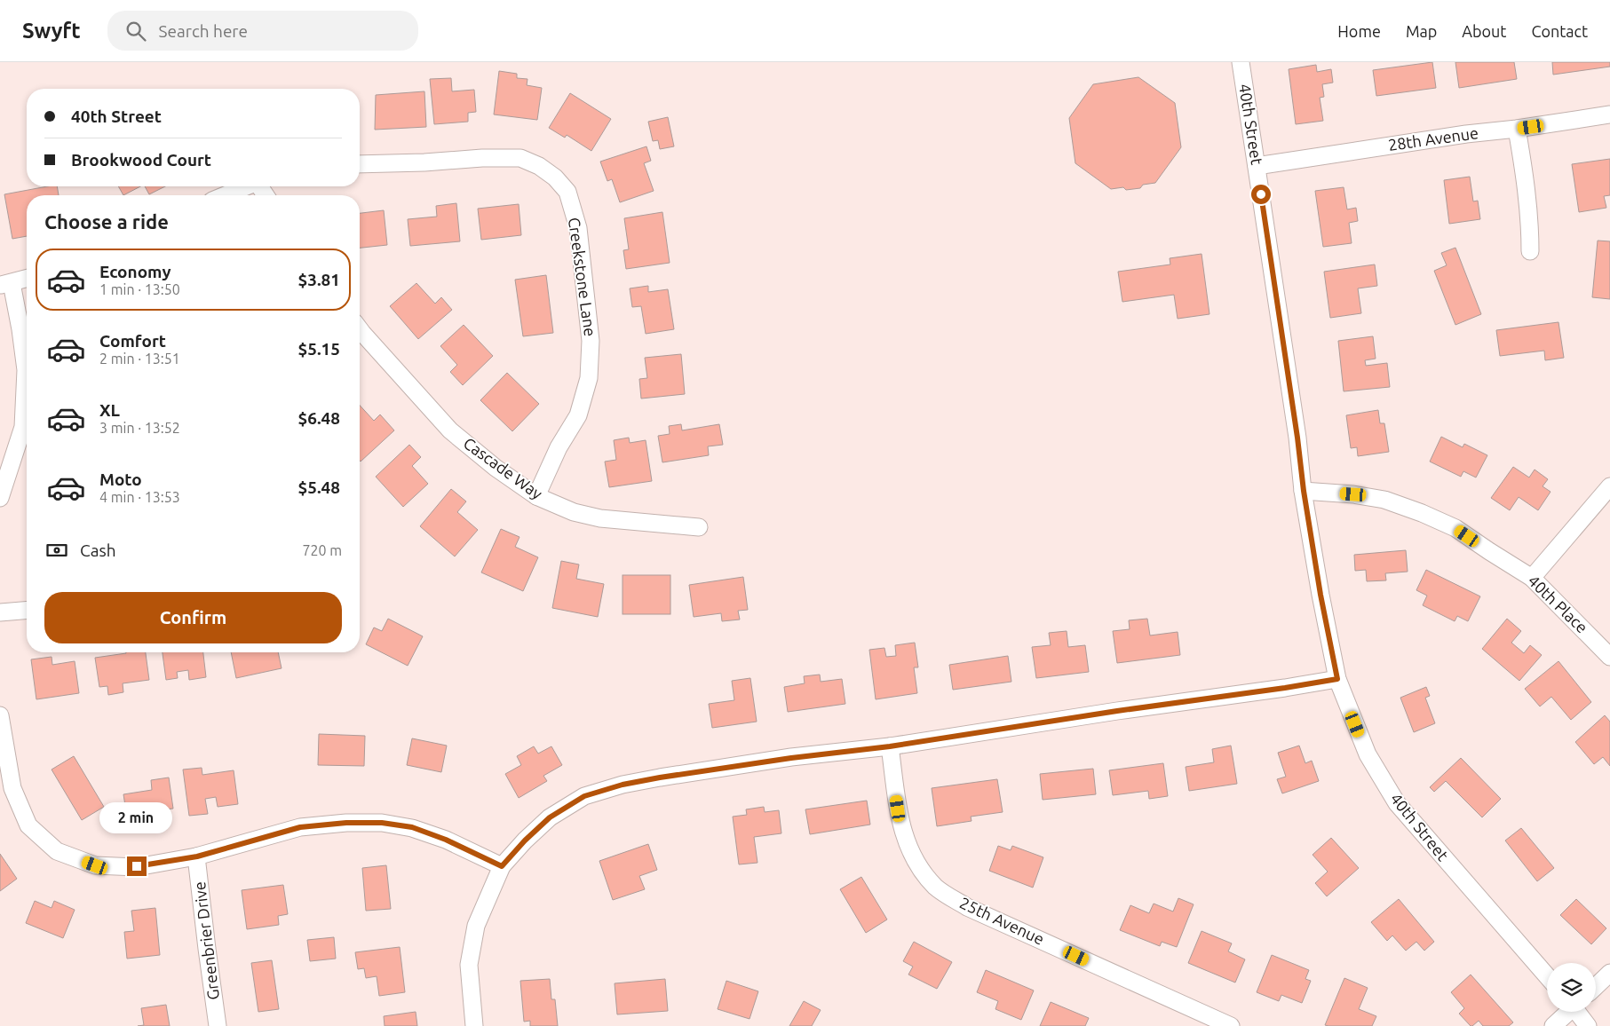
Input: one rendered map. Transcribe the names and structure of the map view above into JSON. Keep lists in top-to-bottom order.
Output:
{
  "streets": {
    "street": [
      "40th Street",
      "28th Avenue",
      "Creekstone Lane",
      "Cascade Way",
      "40th Place",
      "25th Avenue",
      "Greenbrier Drive"
    ]
  },
  "crossings": [
    ["40th Street", "28th Avenue"],
    ["40th Street", "40th Place"],
    ["Creekstone Lane", "Cascade Way"]
  ],
  "page": {
    "header": "Swyft",
    "search": "Search here",
    "nav": [
      "Home",
      "Map",
      "About",
      "Contact"
    ],
    "banner": ["40th Street", "Brookwood Court"],
    "heading": "Choose a ride",
    "list": [
      {
        "name": "Economy",
        "note": "1 min · 13:50",
        "value": "$3.81"
      },
      {
        "name": "Comfort",
        "note": "2 min · 13:51",
        "value": "$5.15"
      },
      {
        "name": "XL",
        "note": "3 min · 13:52",
        "value": "$6.48"
      },
      {
        "name": "Moto",
        "note": "4 min · 13:53",
        "value": "$5.48"
      }
    ],
    "pay": ["Cash", "720 m"],
    "buttons": "Confirm",
    "bubble": "2 min"
  }
}
